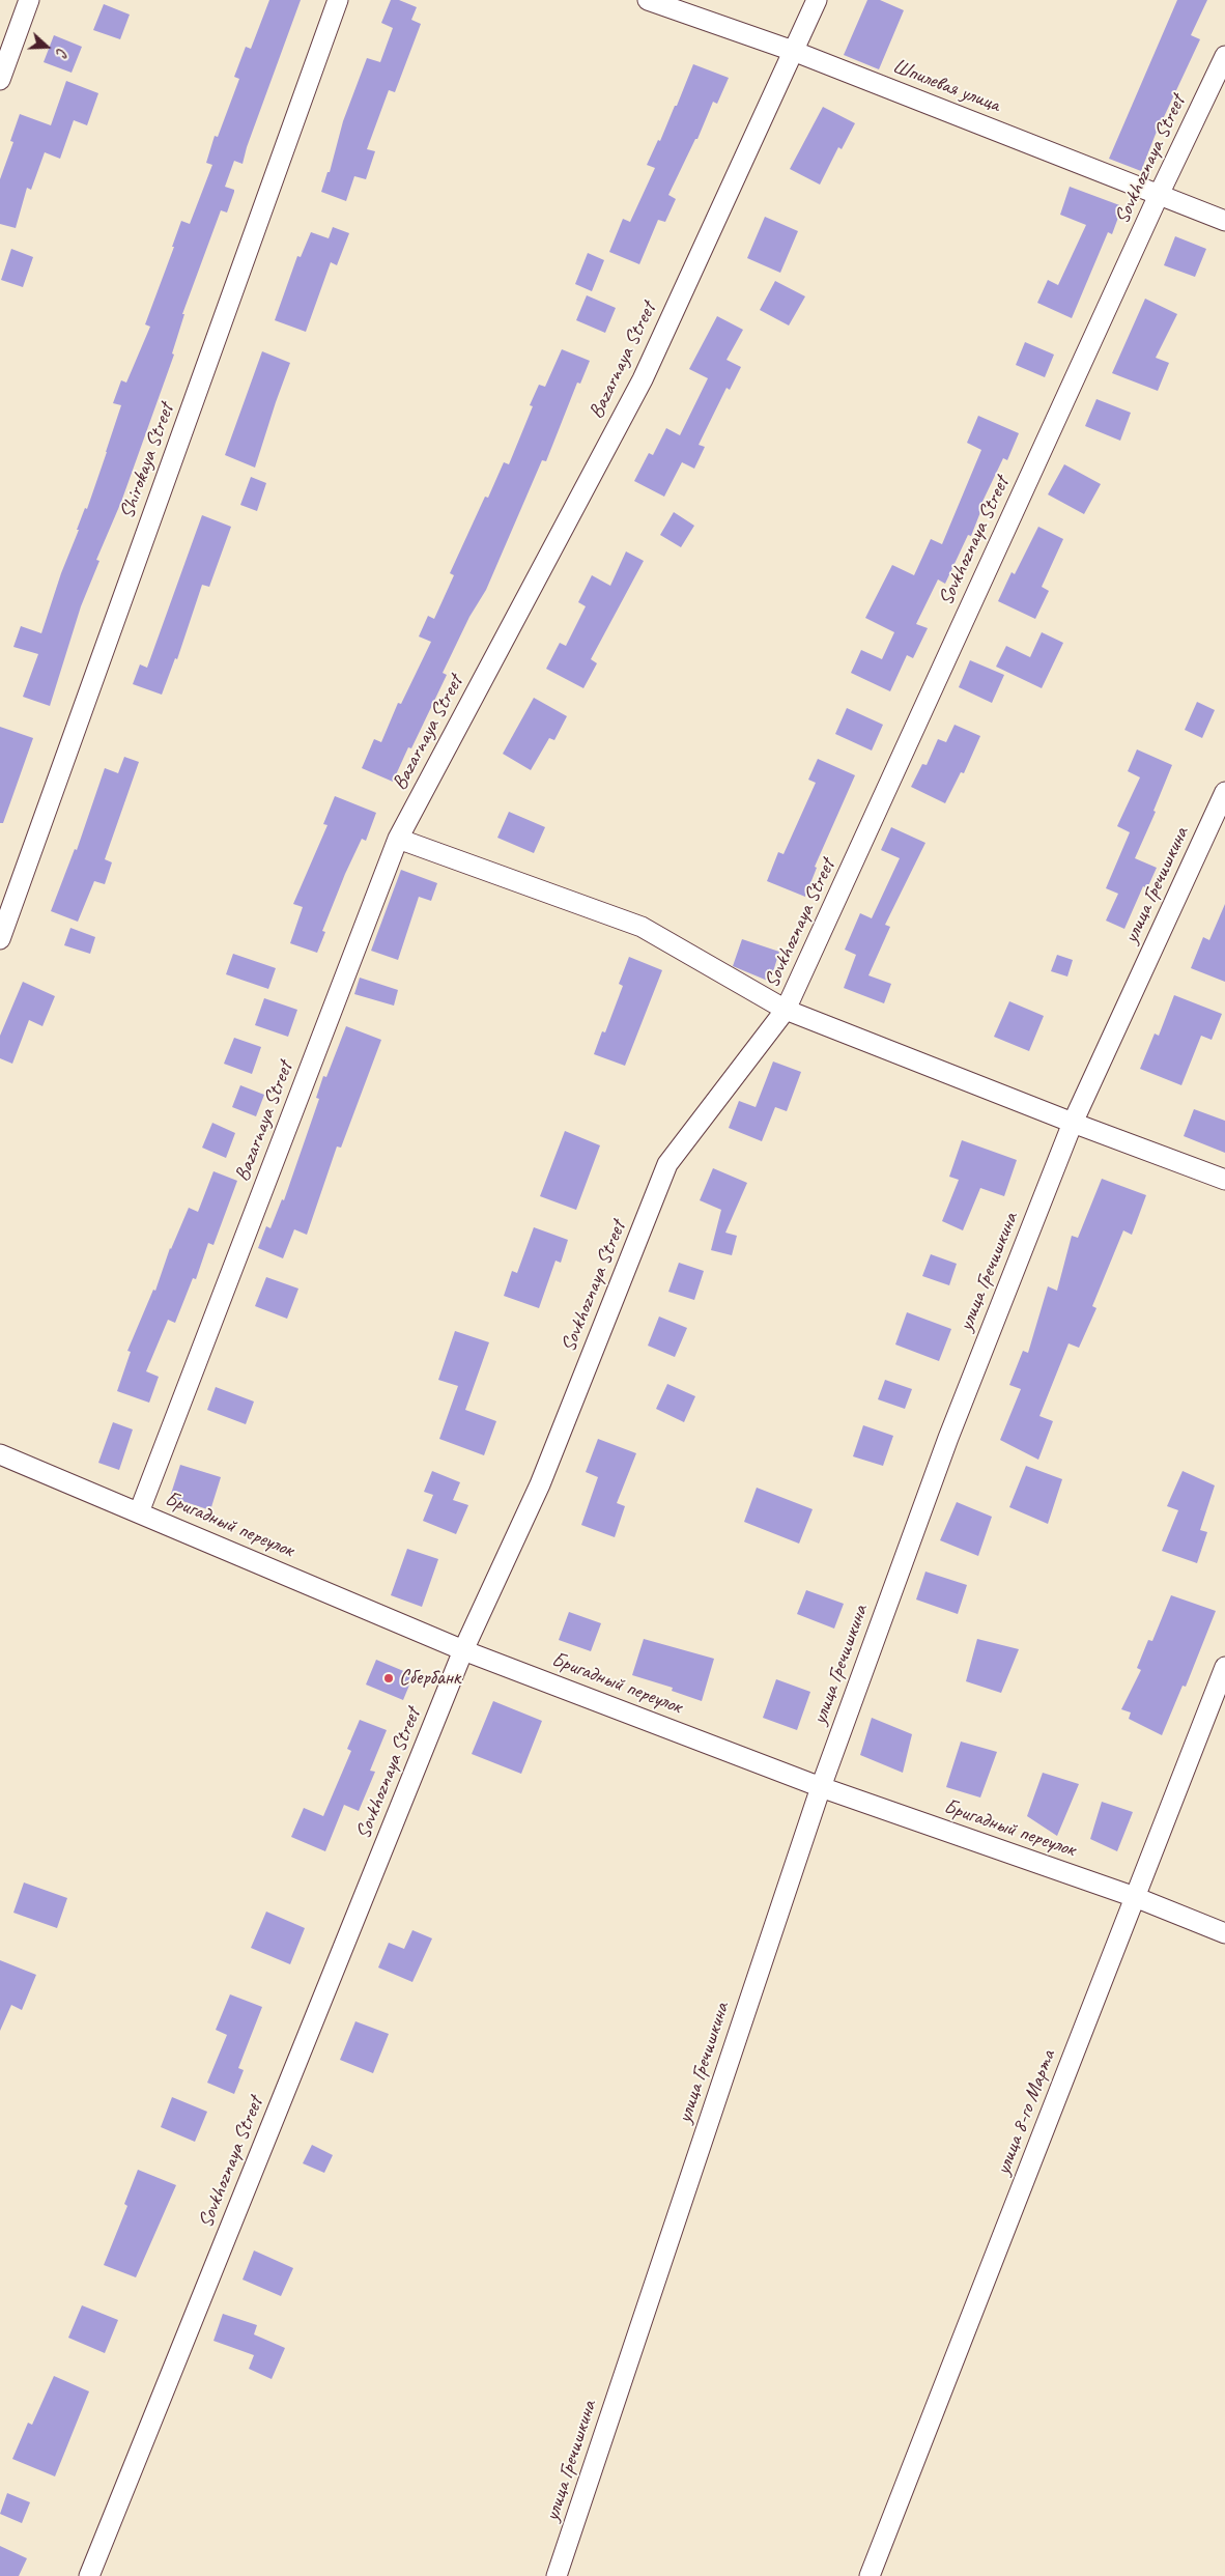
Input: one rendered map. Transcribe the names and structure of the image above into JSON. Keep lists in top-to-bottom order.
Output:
{
  "streets": {
    "street": [
      "Шпилевая улица",
      "Sovkhoznaya Street",
      "Bazarnaya Street",
      "Shirokaya Street",
      "улица Гречишкина",
      "Бригадный переулок",
      "улица 8-го Марта"
    ]
  },
  "crossings": [
    ["Шпилевая улица", "Sovkhoznaya Street"],
    ["Шпилевая улица", "Bazarnaya Street"],
    ["Sovkhoznaya Street", "Бригадный переулок"],
    ["Bazarnaya Street", "Бригадный переулок"],
    ["улица Гречишкина", "Бригадный переулок"],
    ["Бригадный переулок", "улица 8-го Марта"]
  ],
  "places": ["Сбербанк"],
  "north": "right"
}
